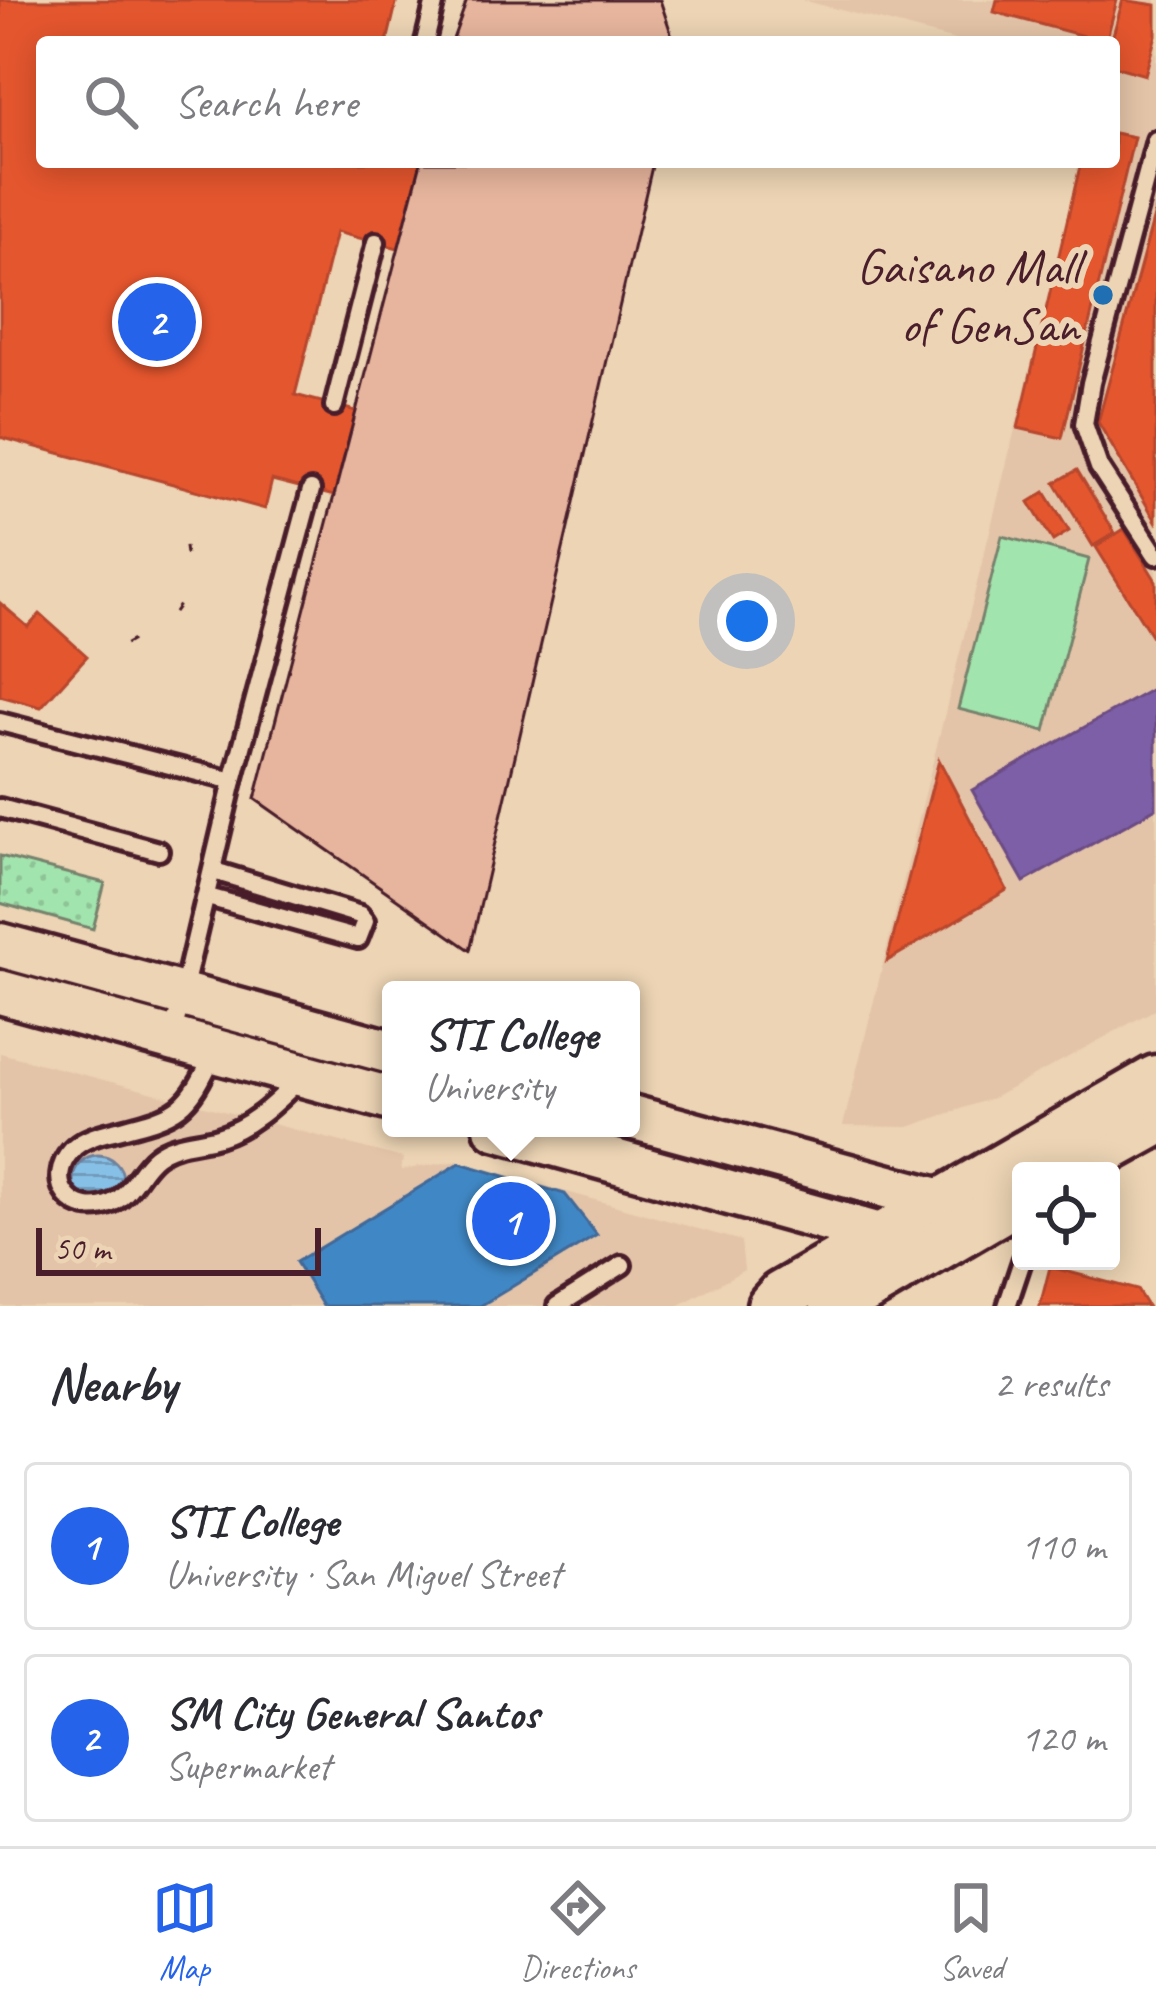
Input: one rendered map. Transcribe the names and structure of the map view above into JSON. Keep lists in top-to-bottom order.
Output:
{
  "places": ["Gaisano Mall of GenSan"],
  "scale_bar": "50 m",
  "page": {
    "search": "Search here",
    "pins": ["2", "1"],
    "popup": ["STI College", "University"],
    "scale": "50 m",
    "heading": ["Nearby", "2 results"],
    "list": [
      {
        "mark": "1",
        "name": "STI College",
        "note": "University · San Miguel Street",
        "value": "110 m"
      },
      {
        "mark": "2",
        "name": "SM City General Santos",
        "note": "Supermarket",
        "value": "120 m"
      }
    ],
    "nav": ["Map", "Directions", "Saved"]
  }
}
